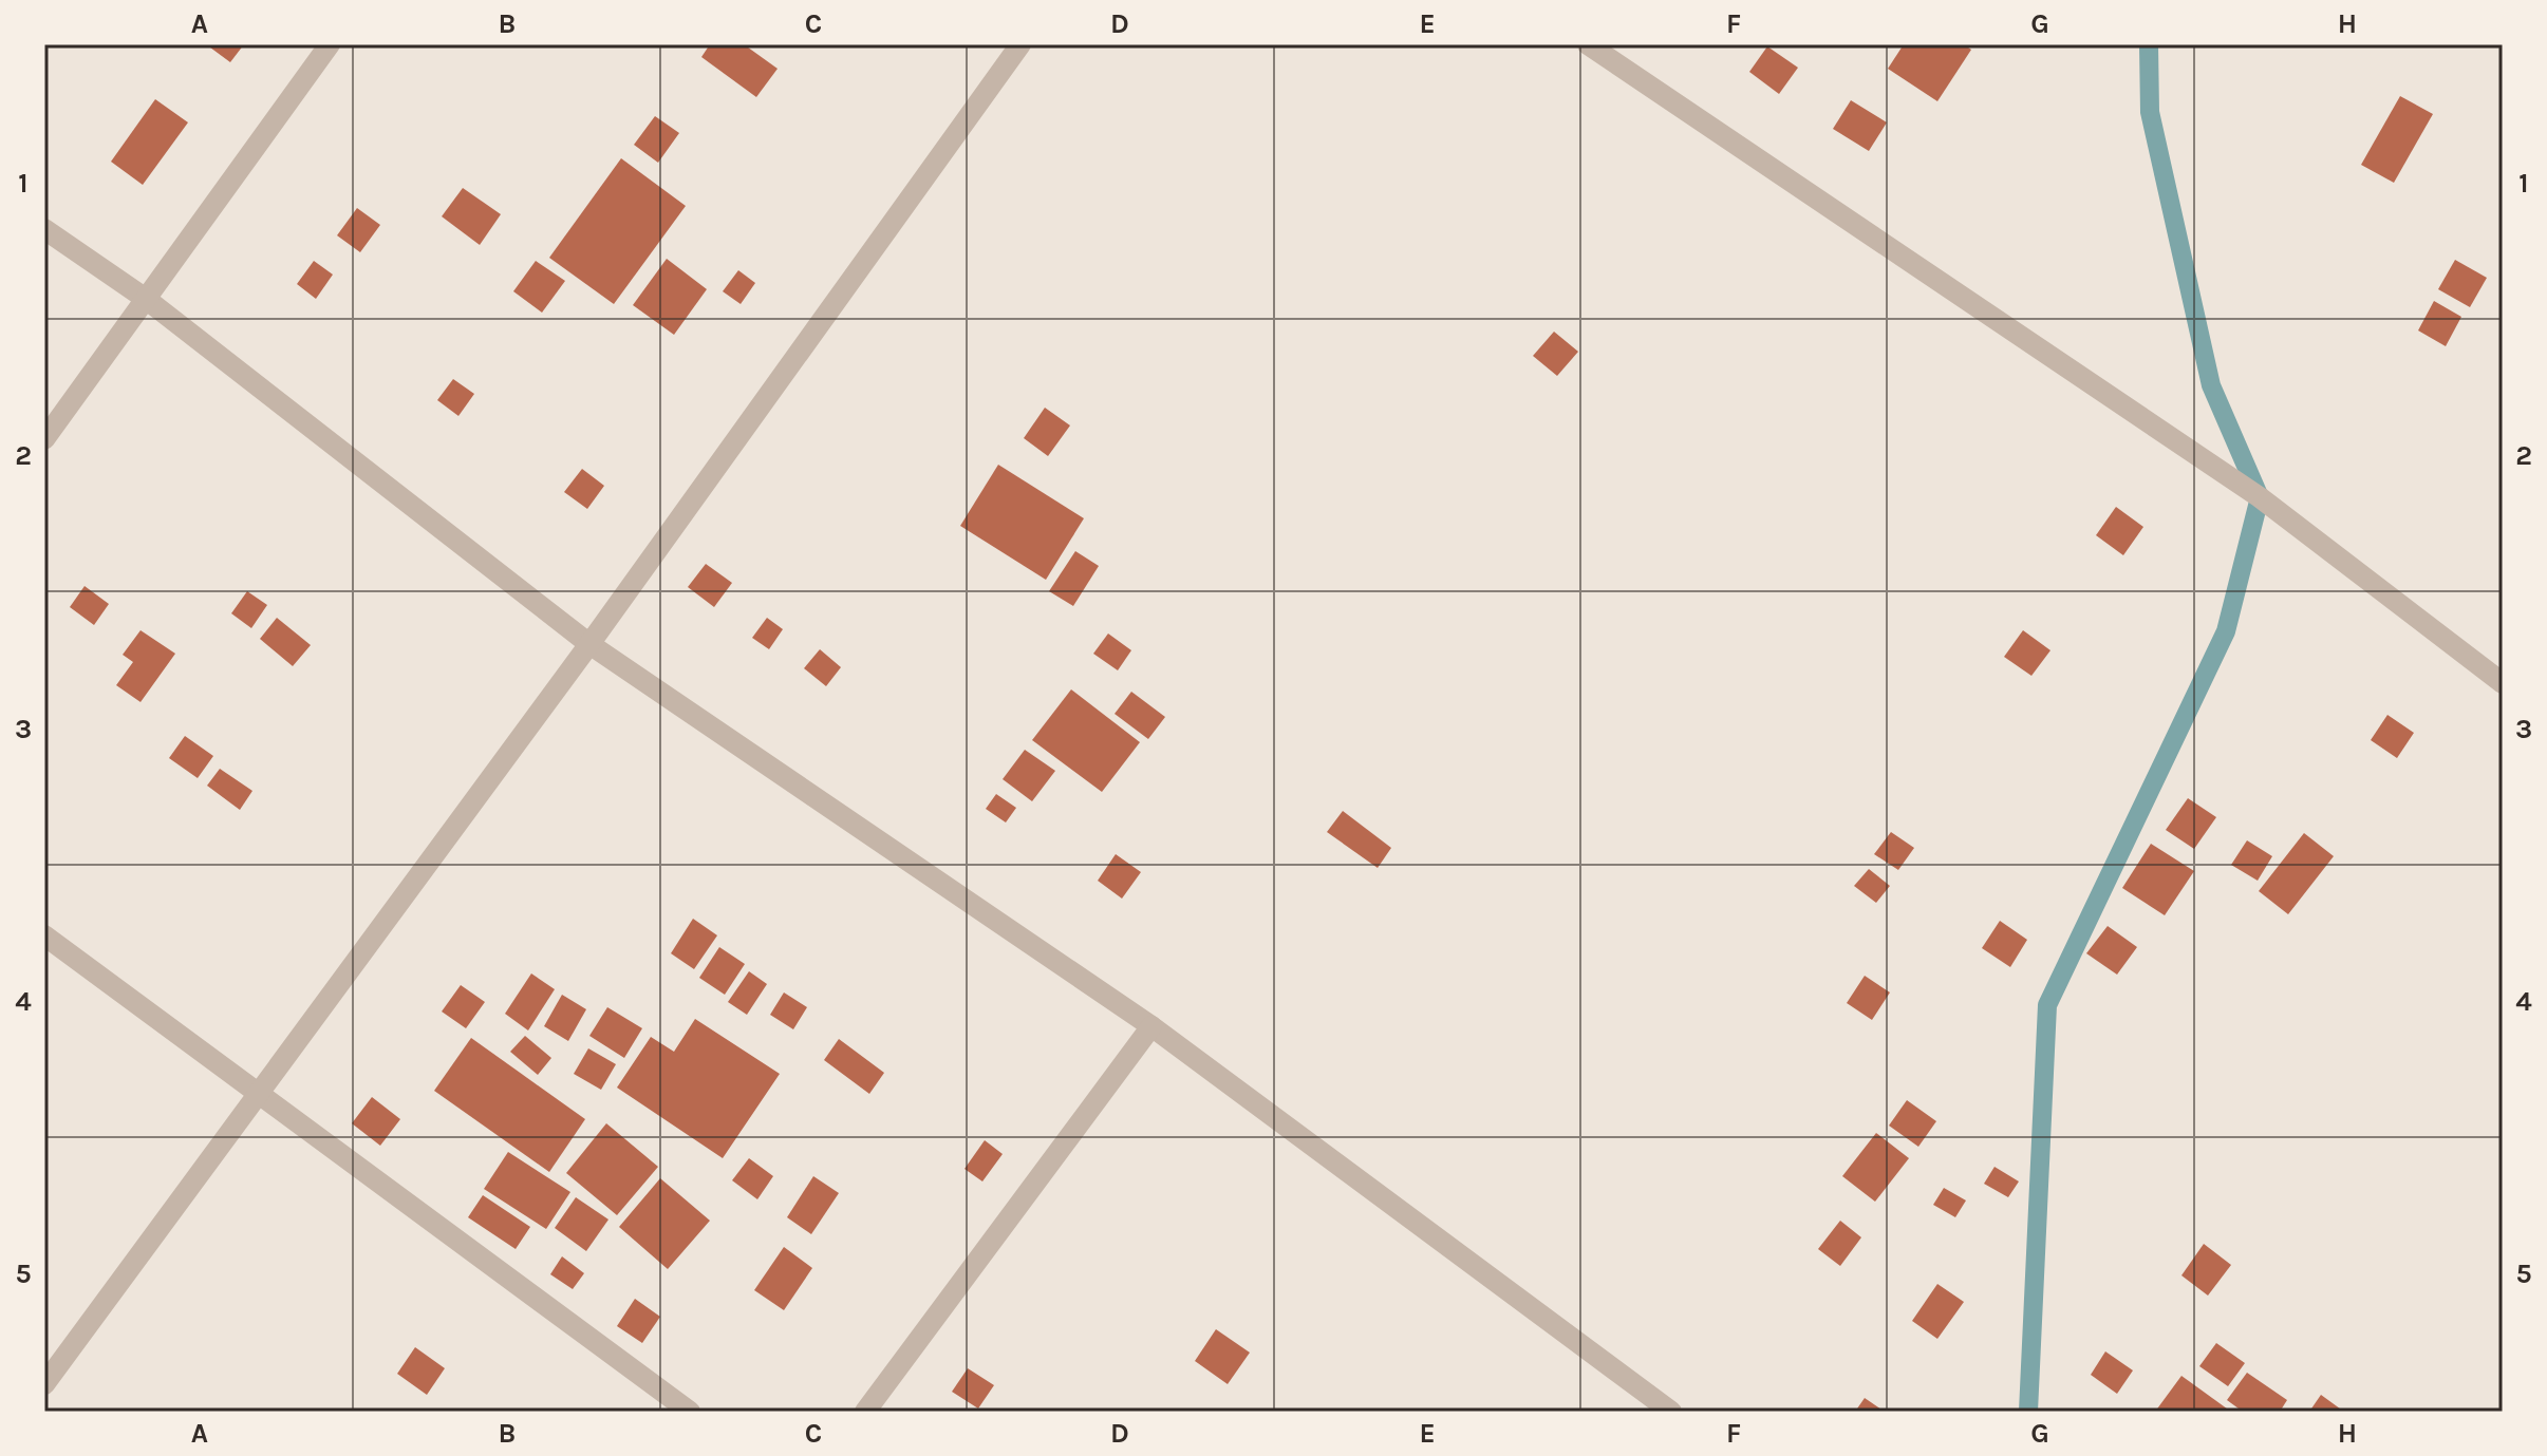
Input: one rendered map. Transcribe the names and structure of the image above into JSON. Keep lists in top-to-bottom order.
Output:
{
  "grid": {
    "columns": [
      "A",
      "B",
      "C",
      "D",
      "E",
      "F",
      "G",
      "H"
    ],
    "rows": [
      "1",
      "2",
      "3",
      "4",
      "5"
    ]
  }
}
